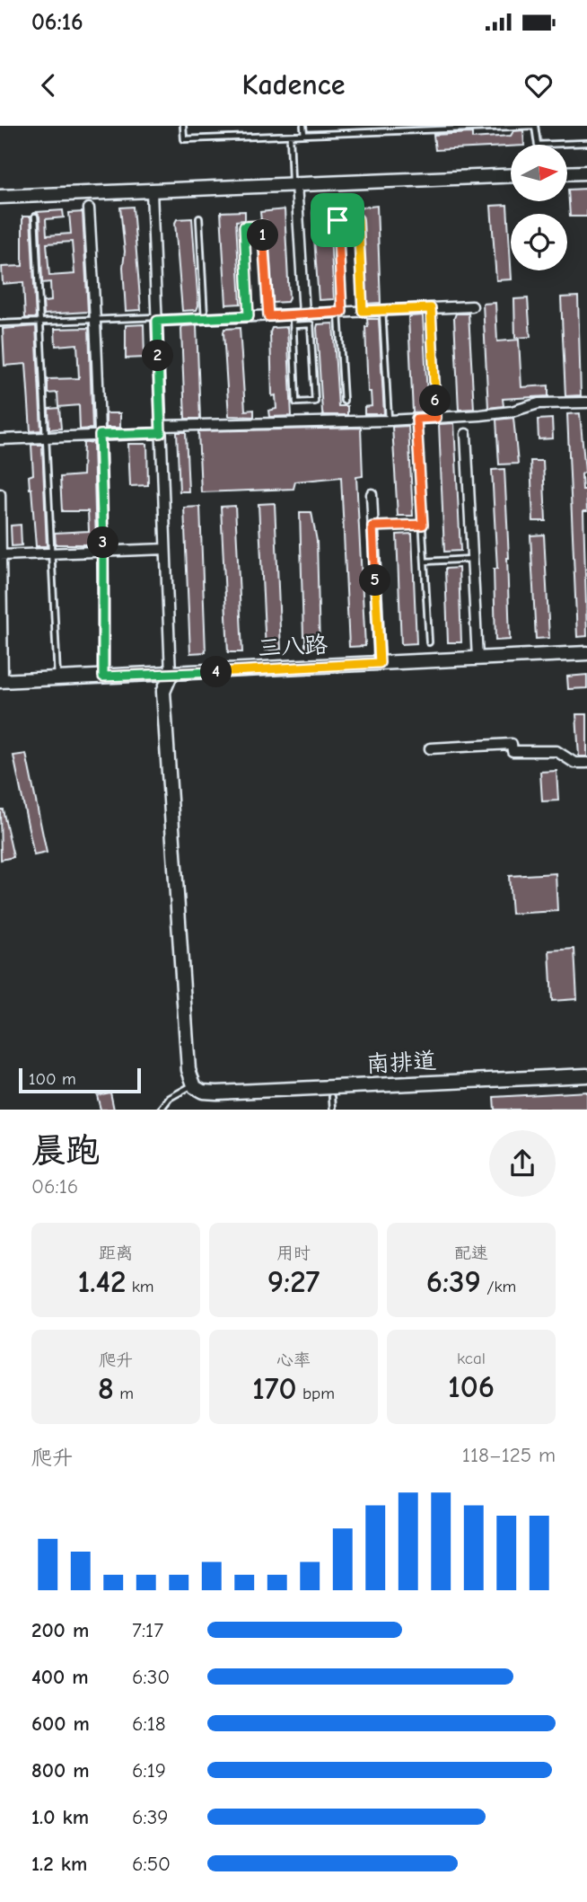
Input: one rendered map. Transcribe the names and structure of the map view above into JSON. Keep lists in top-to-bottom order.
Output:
{
  "streets": {
    "street": ["三八路", "南排道"]
  },
  "scale_bar": "100 m",
  "north": "right",
  "page": {
    "status": "06:16",
    "header": "Kadence",
    "pins": [
      "1",
      "2",
      "6",
      "3",
      "5",
      "4"
    ],
    "scale": "100 m",
    "heading": ["晨跑", "06:16"],
    "stats": [
      ["距离", "1.42 km"],
      ["用时", "9:27"],
      ["配速", "6:39 /km"],
      ["爬升", "8 m"],
      ["心率", "170 bpm"],
      ["kcal", "106"]
    ],
    "chart": ["爬升", "118–125 m"],
    "list": [
      {
        "name": "200 m",
        "note": "7:17"
      },
      {
        "name": "400 m",
        "note": "6:30"
      },
      {
        "name": "600 m",
        "note": "6:18"
      },
      {
        "name": "800 m",
        "note": "6:19"
      },
      {
        "name": "1.0 km",
        "note": "6:39"
      },
      {
        "name": "1.2 km",
        "note": "6:50"
      }
    ]
  }
}
